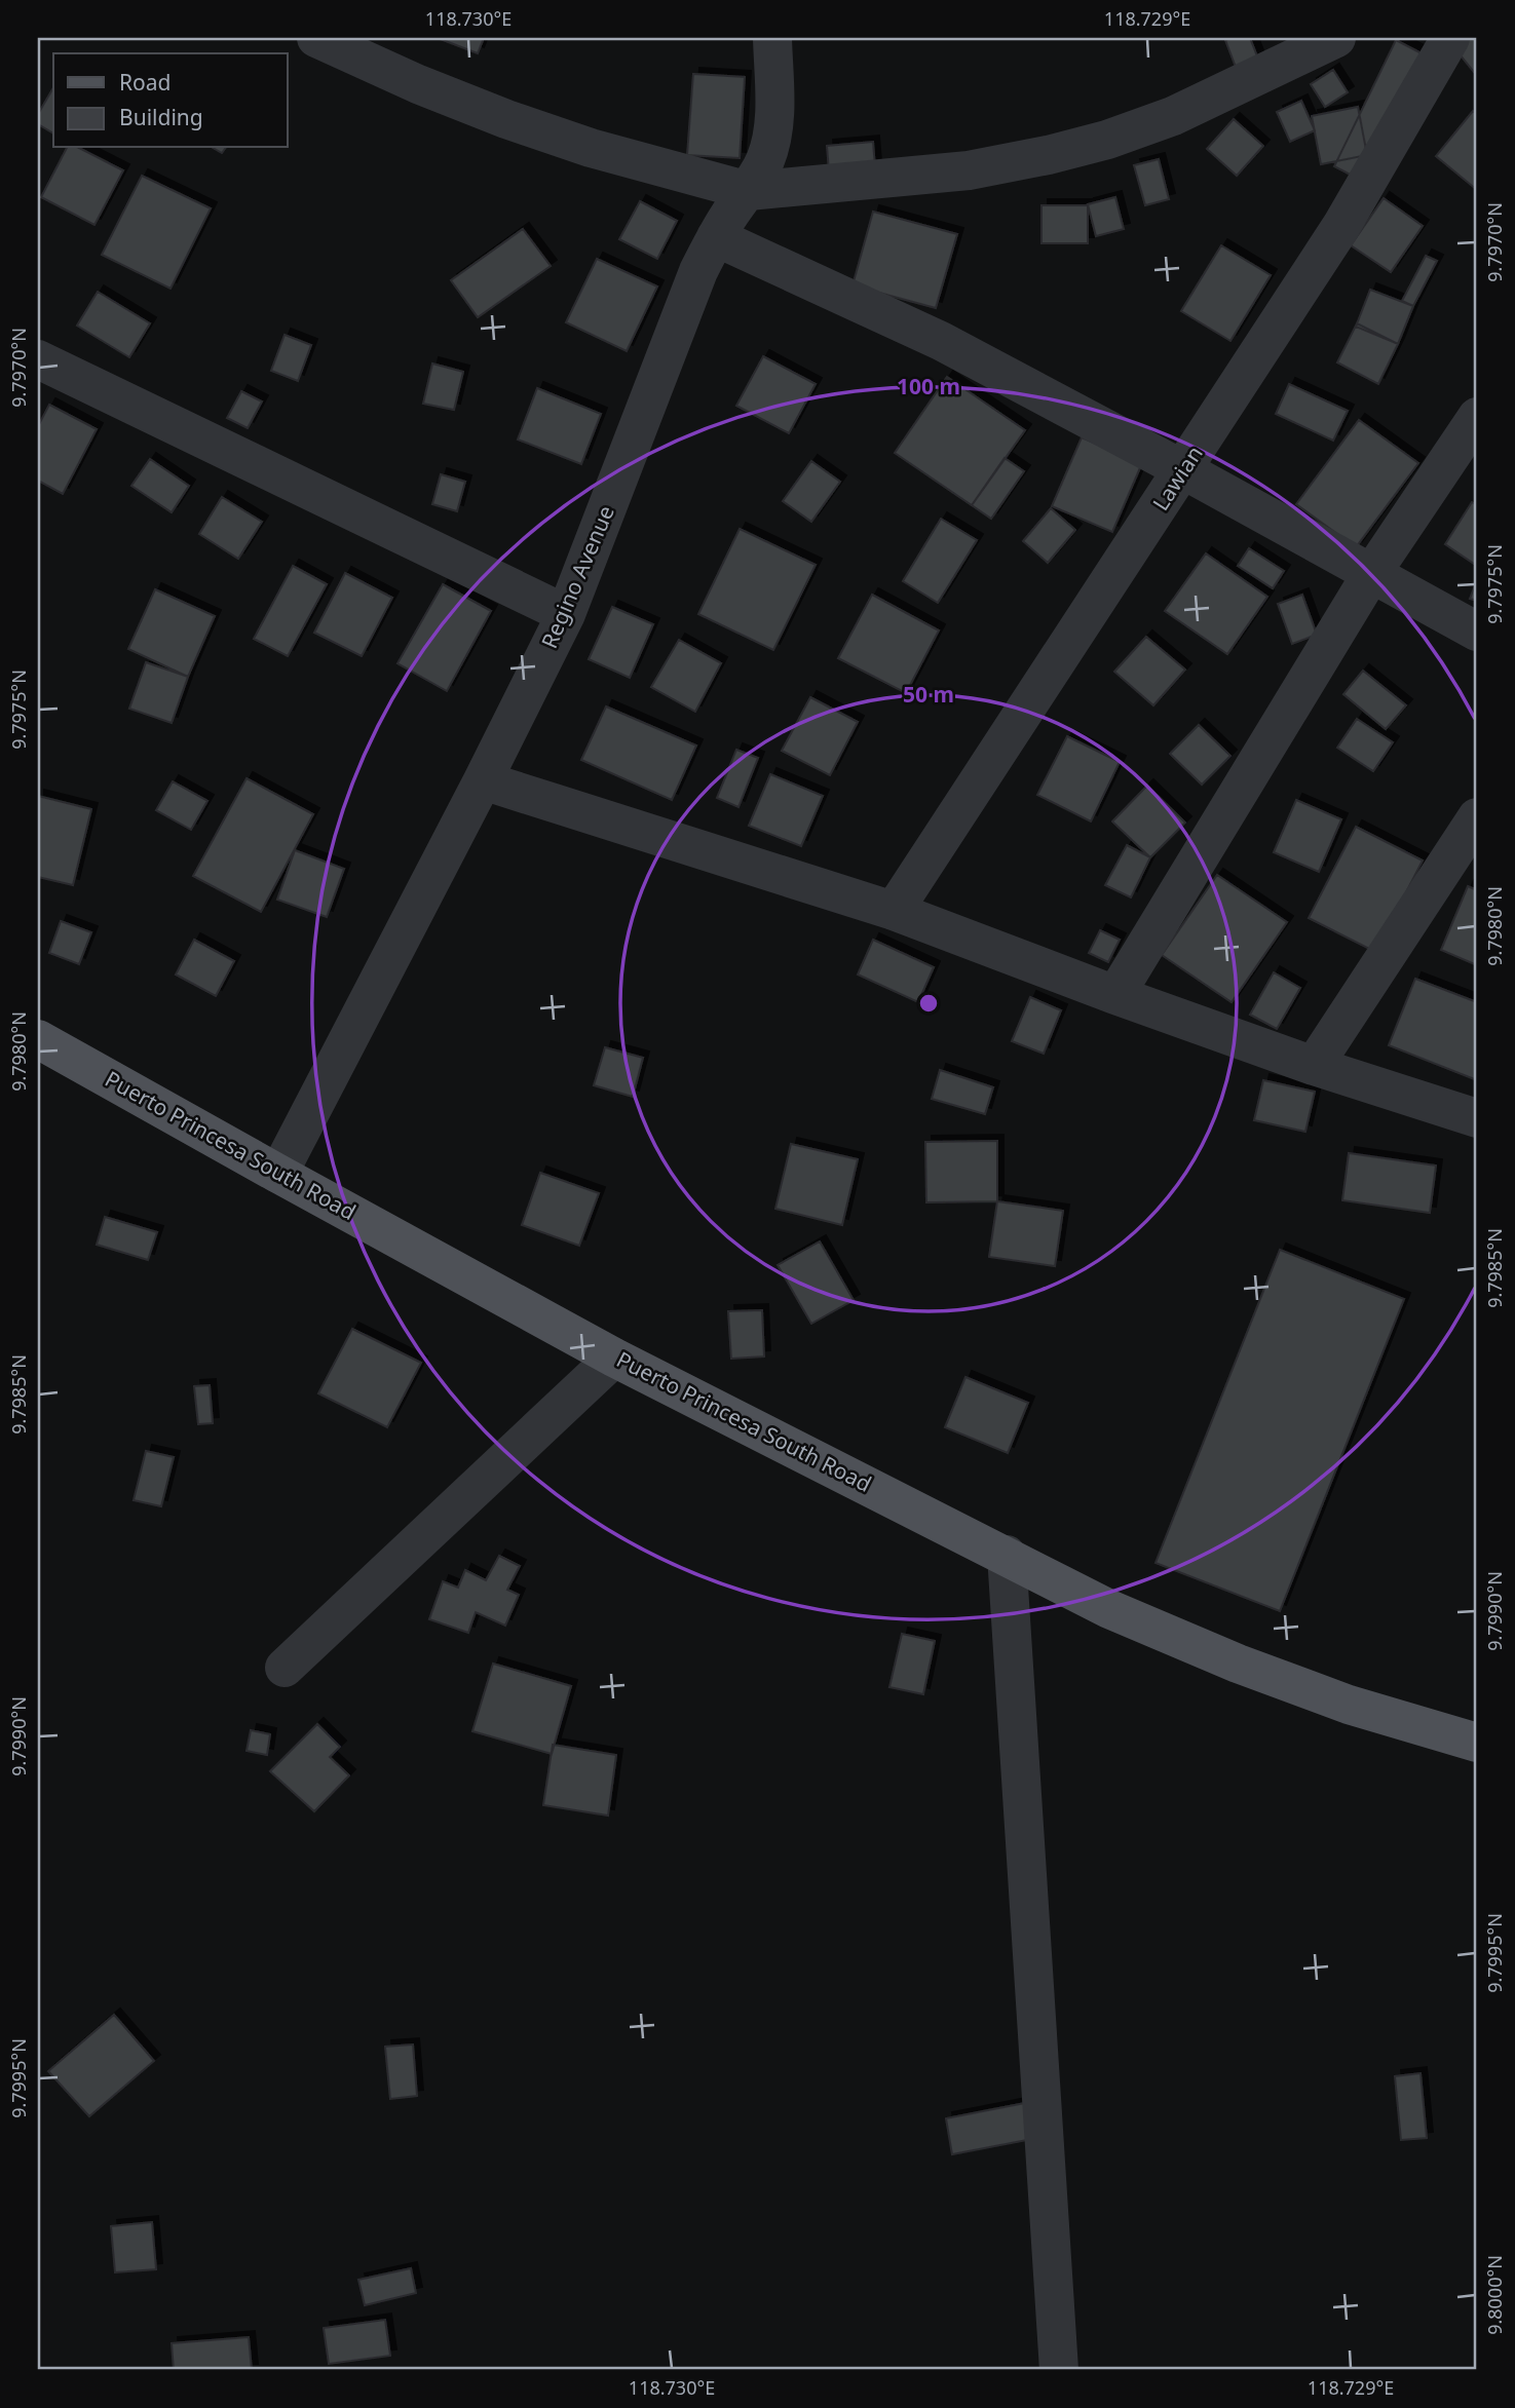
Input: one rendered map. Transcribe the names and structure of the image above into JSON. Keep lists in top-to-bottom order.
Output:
{
  "streets": {
    "main road": ["Puerto Princesa South Road"],
    "street": ["Lawian", "Regino Avenue"]
  },
  "crossings": [
    ["Regino Avenue", "Puerto Princesa South Road"]
  ],
  "legend": ["Road", "Building"],
  "coordinates": [
    "118.730°E",
    "118.729°E",
    "9.7970°N",
    "9.7975°N",
    "9.7980°N",
    "9.7985°N",
    "9.7990°N",
    "9.7995°N",
    "9.8000°N"
  ],
  "rings": ["100 m", "50 m"]
}
